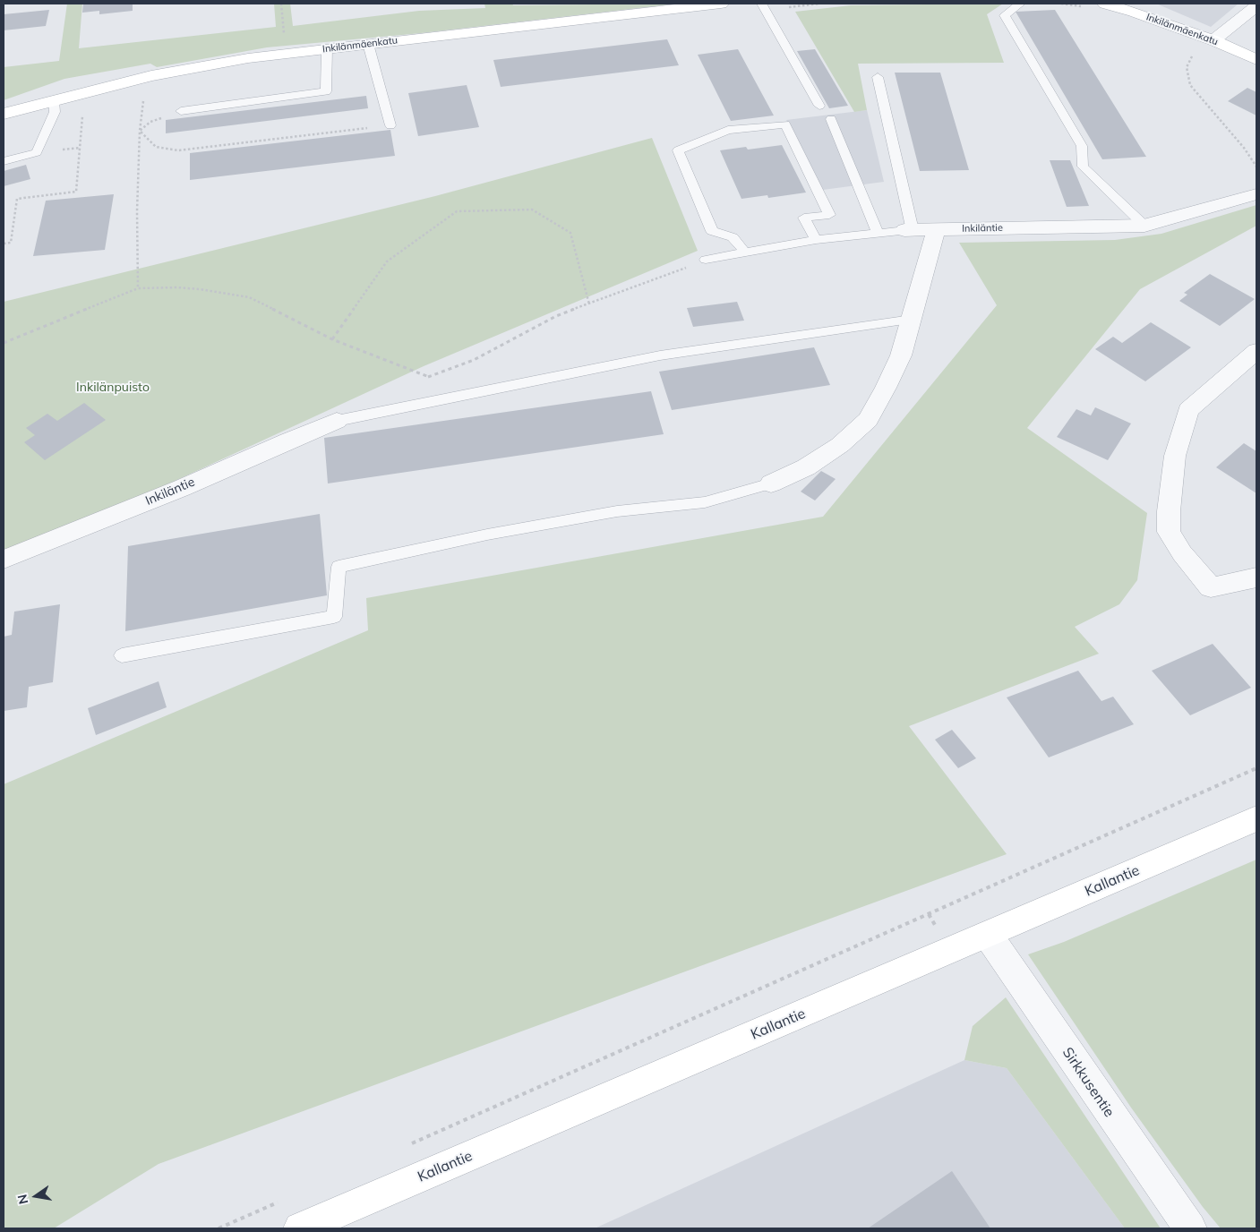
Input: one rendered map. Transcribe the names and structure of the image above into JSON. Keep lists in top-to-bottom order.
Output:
{
  "streets": {
    "street": [
      "Inkilänmäenkatu",
      "Inkiläntie",
      "Kallantie",
      "Sirkkusentie"
    ]
  },
  "crossings": [
    ["Kallantie", "Sirkkusentie"]
  ],
  "parks": ["Inkilänpuisto"],
  "north": "left"
}
